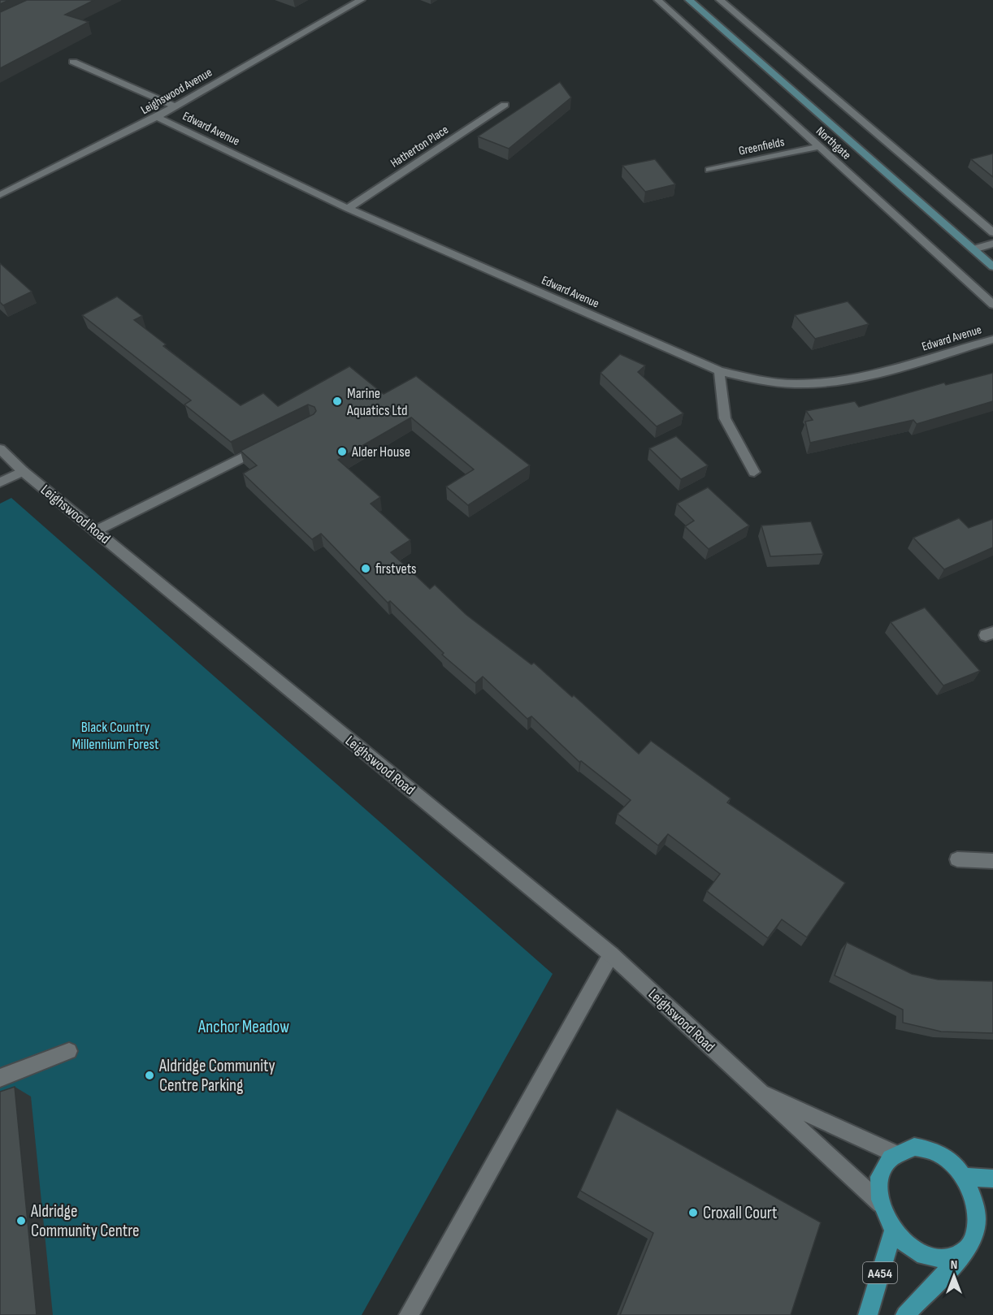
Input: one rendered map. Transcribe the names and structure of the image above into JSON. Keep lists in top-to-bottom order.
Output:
{
  "streets": {
    "main road": ["Northgate", "A454"],
    "street": [
      "Leighswood Avenue",
      "Edward Avenue",
      "Hatherton Place",
      "Greenfields",
      "Leighswood Road"
    ]
  },
  "crossings": [
    ["Leighswood Avenue", "Edward Avenue"],
    ["Edward Avenue", "Hatherton Place"],
    ["Northgate", "Greenfields"],
    ["Leighswood Road", "A454"]
  ],
  "parks": ["Black Country Millennium Forest", "Anchor Meadow"],
  "places": [
    "Marine Aquatics Ltd",
    "Alder House",
    "firstvets",
    "Aldridge Community Centre Parking",
    "Croxall Court",
    "Aldridge Community Centre"
  ],
  "north": "top"
}
